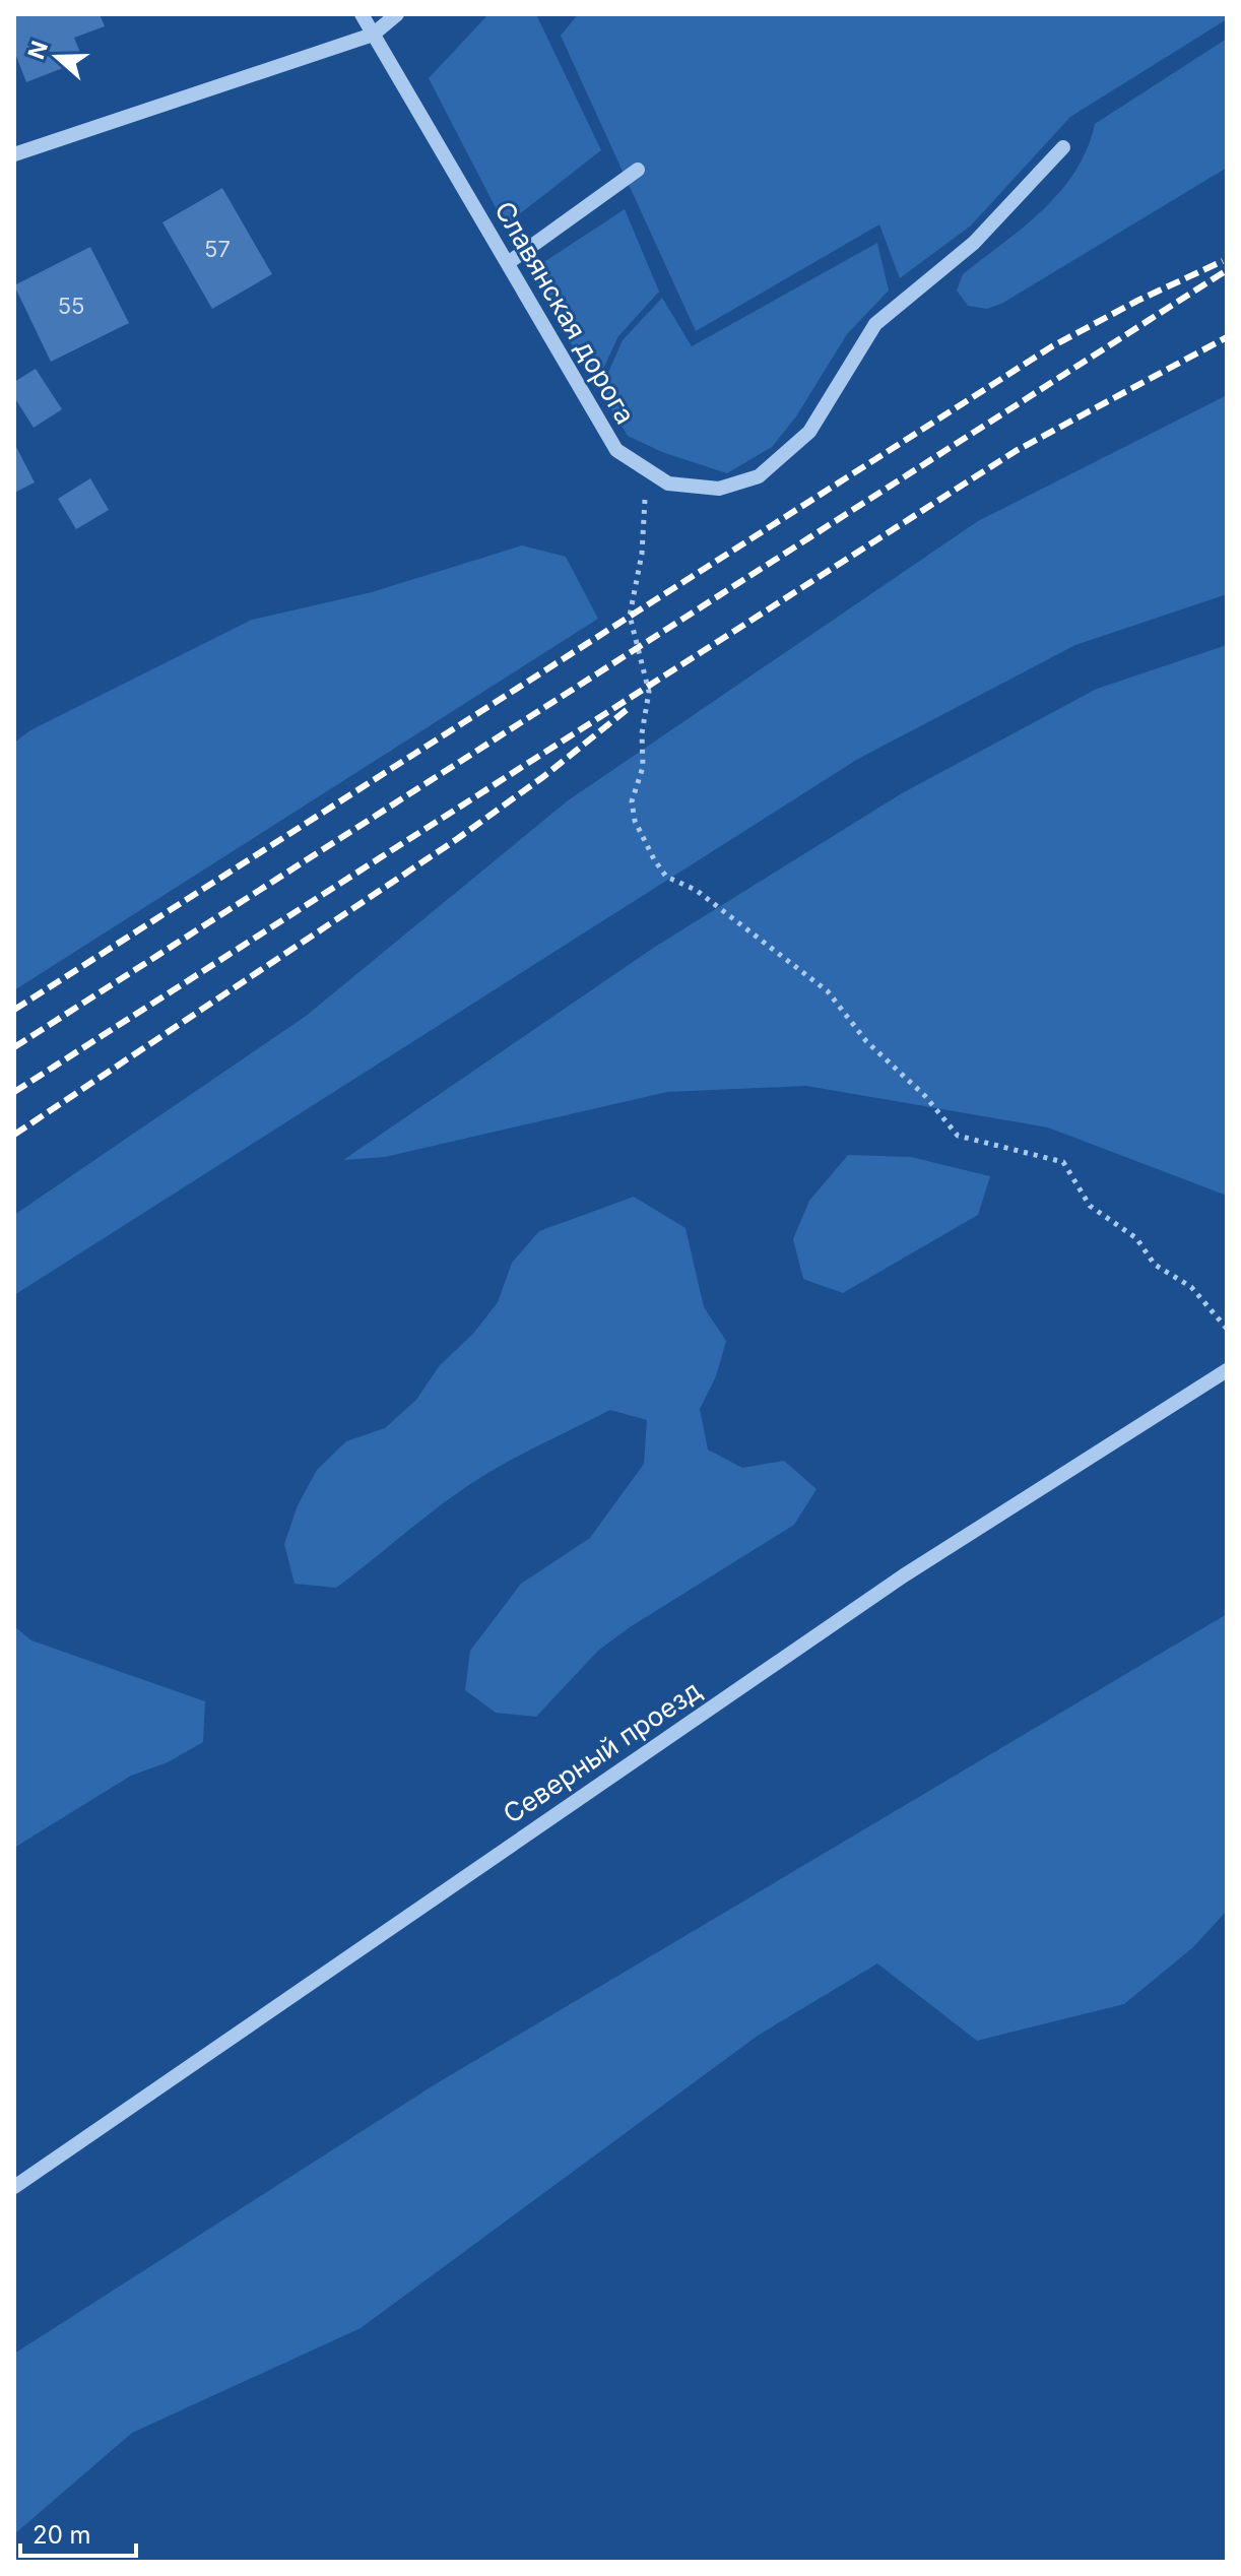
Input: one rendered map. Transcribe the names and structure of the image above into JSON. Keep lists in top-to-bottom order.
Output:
{
  "streets": {
    "street": ["Славянская дорога", "Северный проезд"]
  },
  "house_numbers": ["57", "55"],
  "scale_bar": "20 m",
  "north": "left"
}
